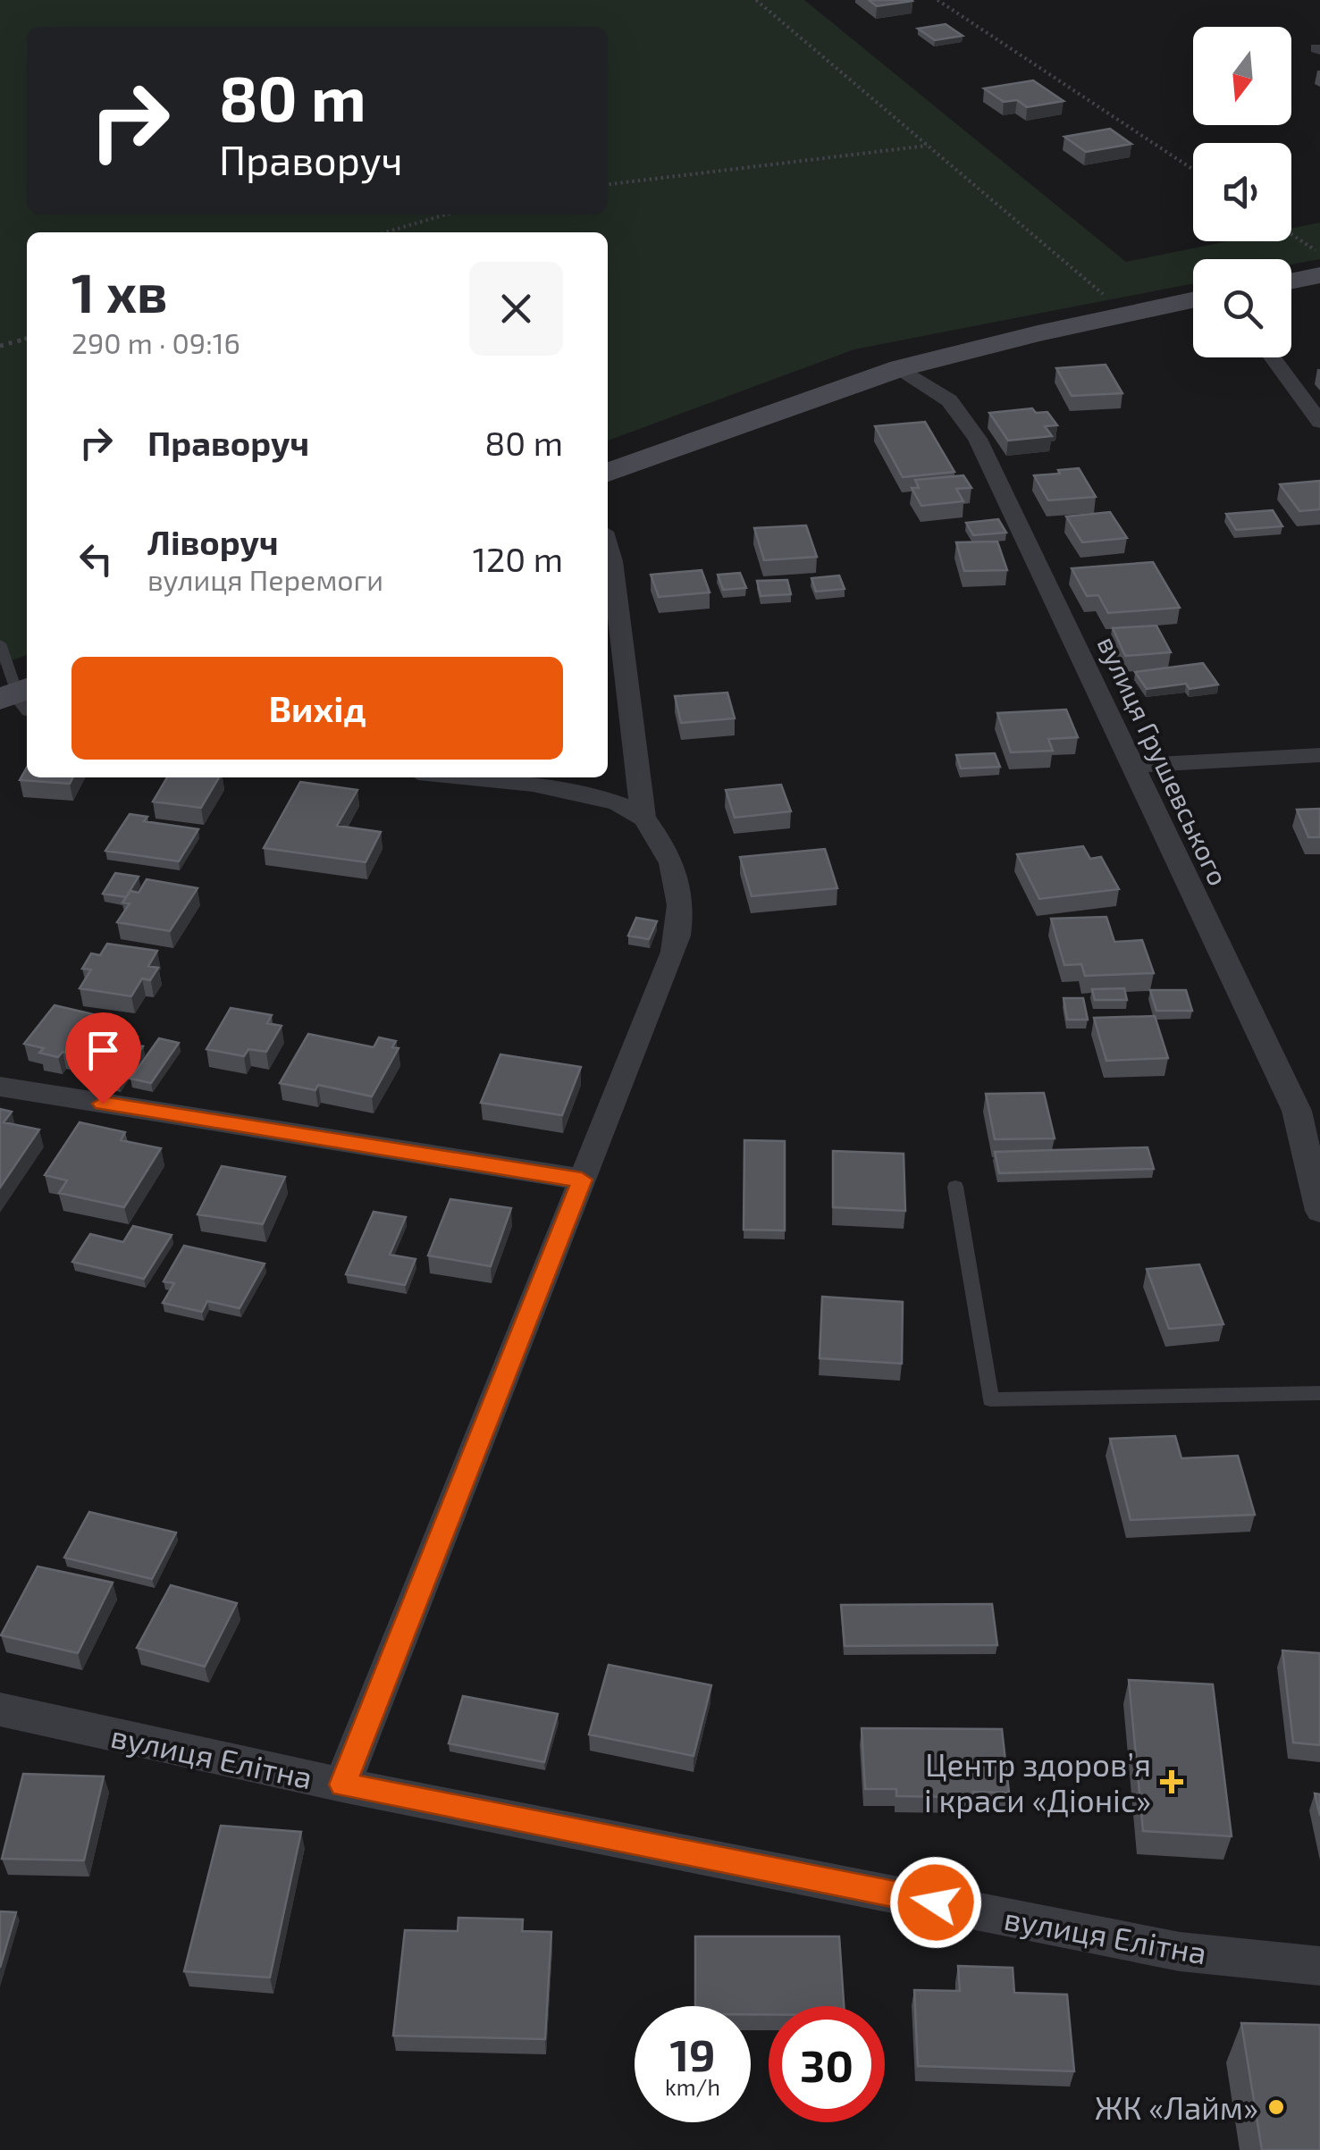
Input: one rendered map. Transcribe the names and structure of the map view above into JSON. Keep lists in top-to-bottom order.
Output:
{
  "streets": {
    "street": ["вулиця Грушевського", "вулиця Елітна"]
  },
  "places": {
    "health": ["Центр здоровʼя і краси «Діоніс»"],
    "other": ["ЖК «Лайм»"]
  },
  "north": "bottom",
  "page": {
    "turn": ["80 m", "Праворуч"],
    "heading": ["1 хв", "290 m · 09:16"],
    "list": [
      {
        "name": "Праворуч",
        "value": "80 m"
      },
      {
        "name": "Ліворуч",
        "note": "вулиця Перемоги",
        "value": "120 m"
      }
    ],
    "buttons": "Вихід",
    "speed": "19 km/h",
    "limit": "30"
  }
}
